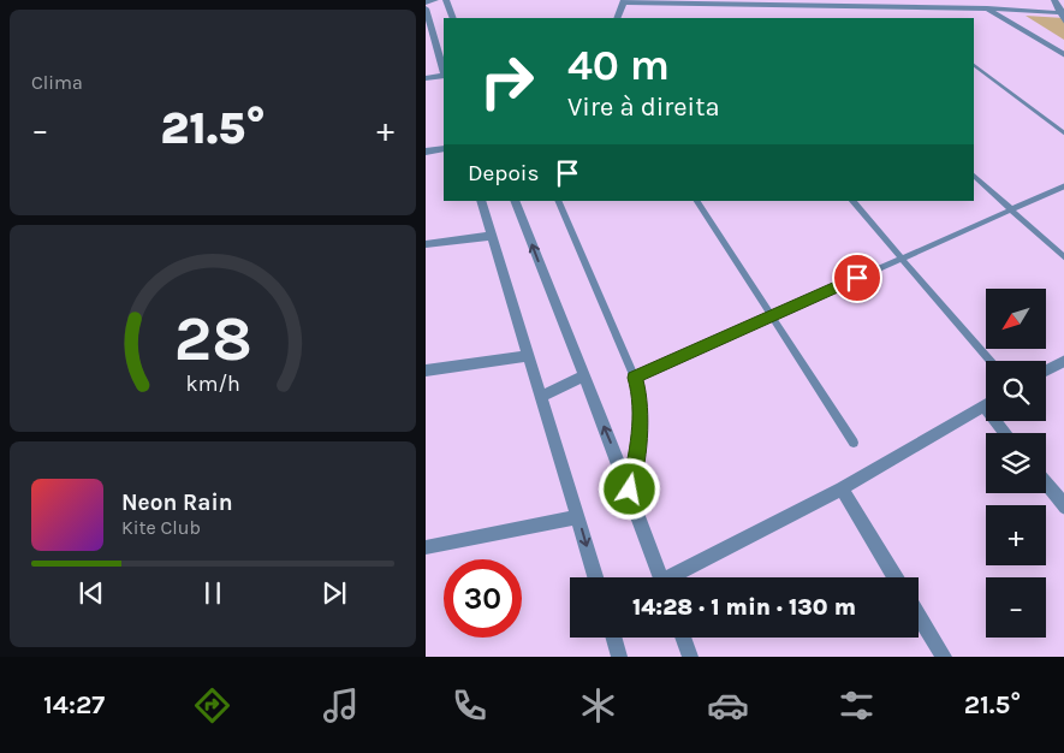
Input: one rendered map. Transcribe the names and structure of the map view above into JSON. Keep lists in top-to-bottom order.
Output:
{
  "north": "bottom left",
  "page": {
    "tile": "Clima",
    "turn": ["40 m", "Vire à direita"],
    "heat": ["−", "21.5°", "+"],
    "then": "Depois",
    "map_buttons": ["+", "−"],
    "song": ["Neon Rain", "Kite Club"],
    "limit": "30",
    "trip": "14:28 · 1 min · 130 m",
    "tabs": ["14:27", "21.5°"],
    "gauge": ["28", "km/h"]
  }
}
